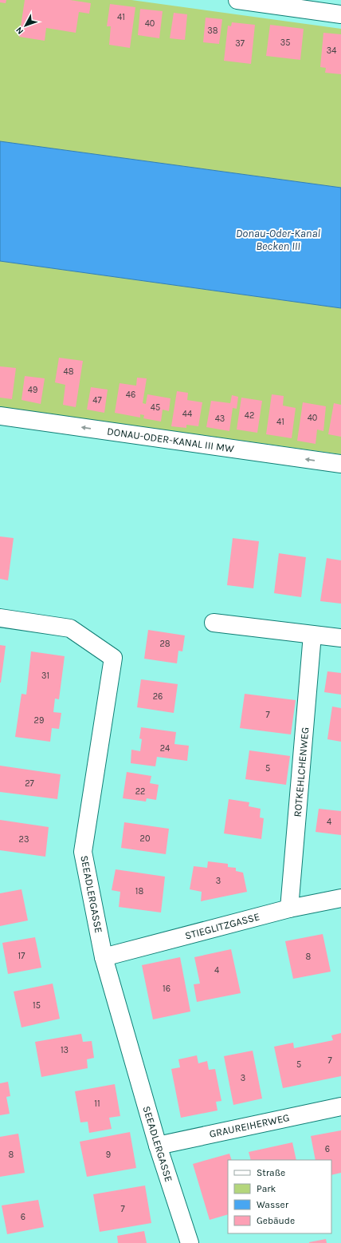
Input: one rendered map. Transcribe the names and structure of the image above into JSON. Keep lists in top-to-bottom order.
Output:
{
  "streets": {
    "street": [
      "DONAU-ODER-KANAL III MW",
      "ROTKEHLCHENWEG",
      "SEEADLERGASSE",
      "STIEGLITZGASSE",
      "GRAUREIHERWEG"
    ]
  },
  "crossings": [
    ["ROTKEHLCHENWEG", "STIEGLITZGASSE"],
    ["SEEADLERGASSE", "STIEGLITZGASSE"],
    ["SEEADLERGASSE", "GRAUREIHERWEG"]
  ],
  "one_way": ["DONAU-ODER-KANAL III MW"],
  "water": ["Donau-Oder-Kanal Becken III"],
  "house_numbers": [
    "41",
    "40",
    "38",
    "35",
    "37",
    "34",
    "48",
    "49",
    "46",
    "47",
    "45",
    "44",
    "42",
    "40",
    "43",
    "41",
    "28",
    "31",
    "26",
    "7",
    "29",
    "24",
    "5",
    "27",
    "22",
    "4",
    "20",
    "23",
    "3",
    "18",
    "17",
    "8",
    "4",
    "16",
    "15",
    "13",
    "7",
    "5",
    "3",
    "11",
    "6",
    "8",
    "9",
    "7",
    "6"
  ],
  "legend": [
    "Straße",
    "Park",
    "Wasser",
    "Gebäude"
  ],
  "north": "bottom left"
}
